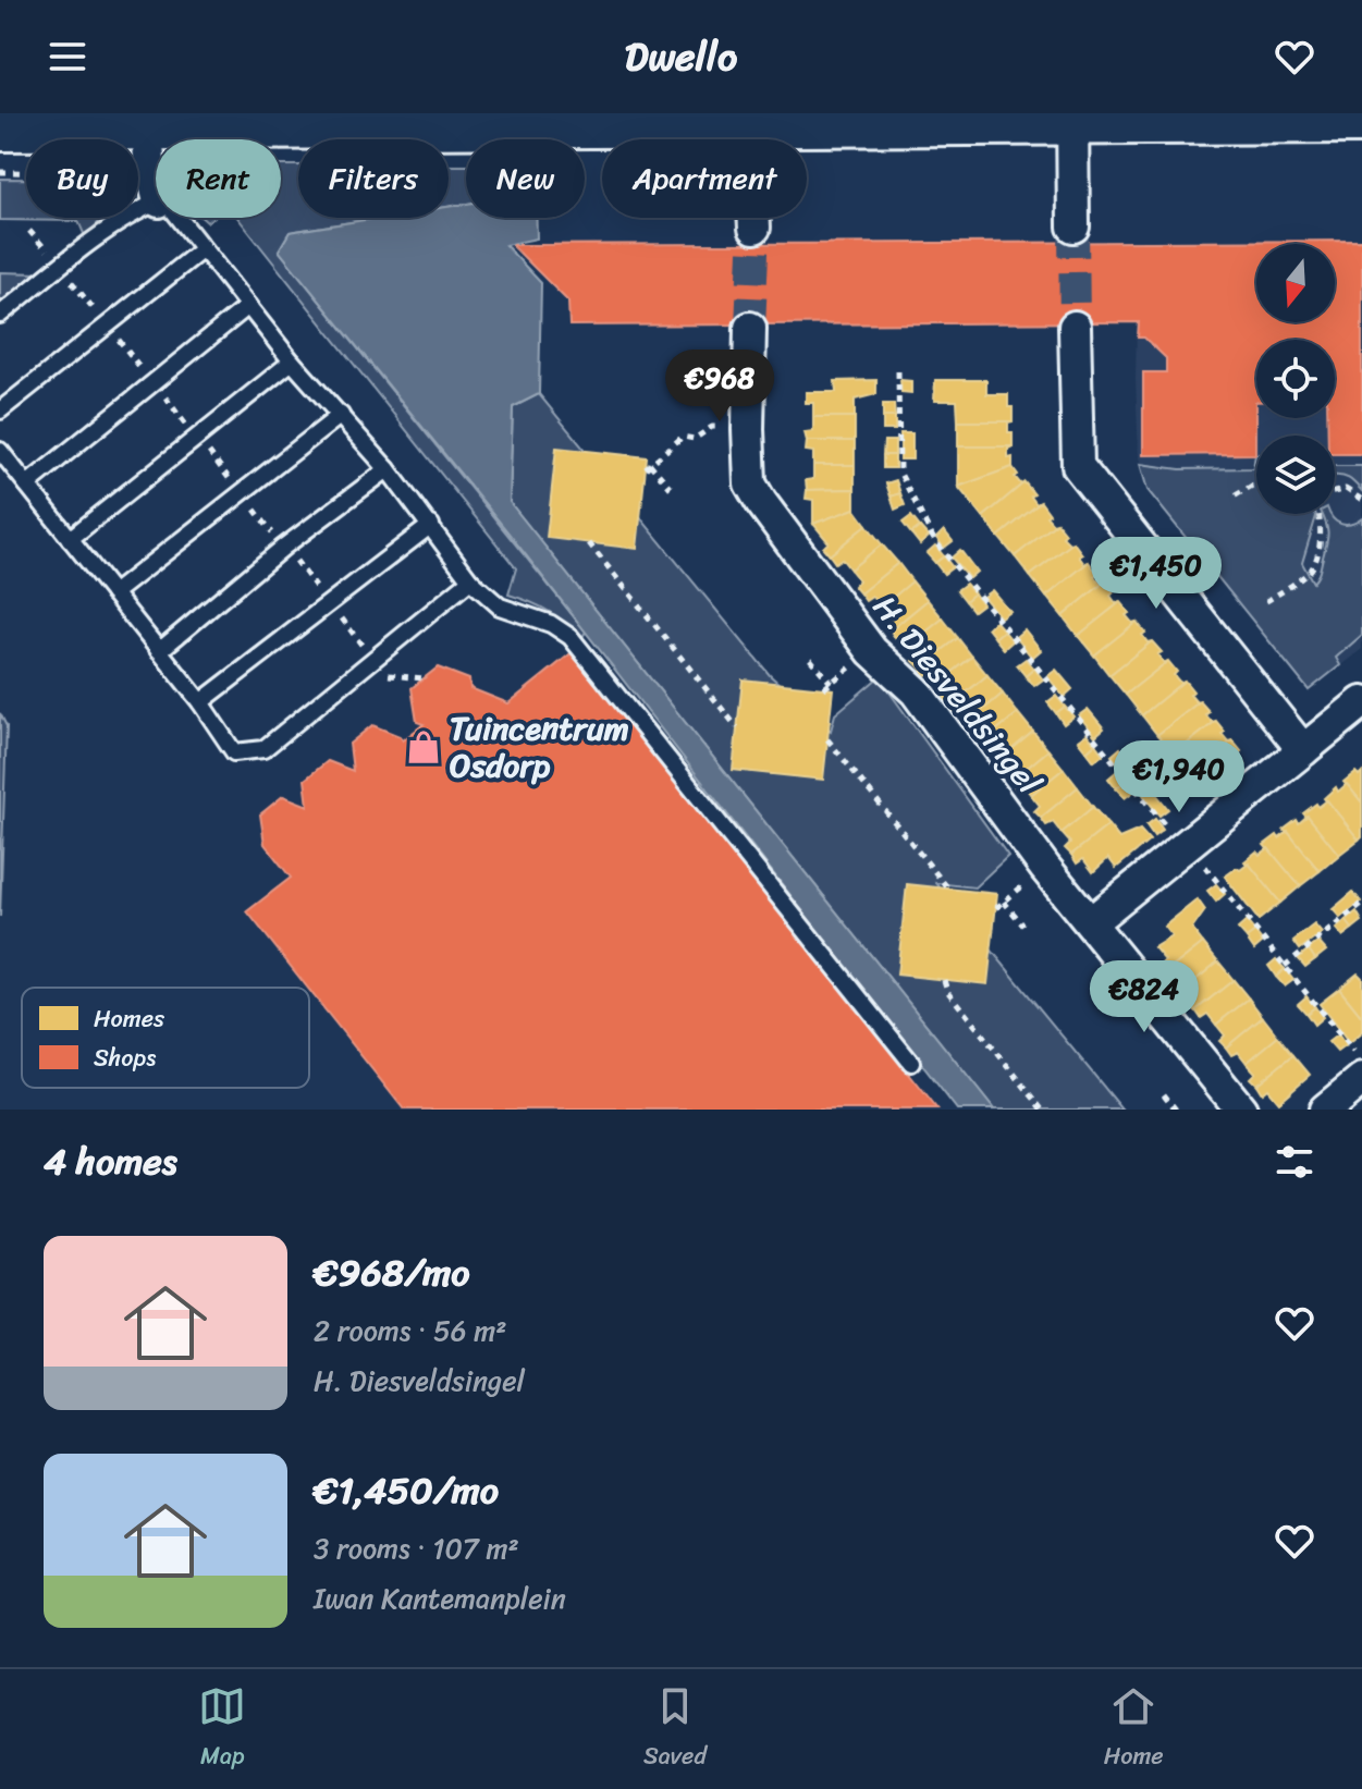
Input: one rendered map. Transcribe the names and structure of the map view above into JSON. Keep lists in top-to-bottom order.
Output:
{
  "streets": {
    "street": ["H. Diesveldsingel"]
  },
  "places": {
    "shop": ["Tuincentrum Osdorp"]
  },
  "legend": ["Homes", "Shops"],
  "north": "bottom",
  "page": {
    "header": "Dwello",
    "chip": [
      "Buy",
      "Rent",
      "Filters",
      "New",
      "Apartment"
    ],
    "price": [
      "€968",
      "€1,450",
      "€1,940",
      "€824"
    ],
    "heading": "4 homes",
    "list": [
      {
        "name": "€968/mo",
        "note": "2 rooms · 56 m² · H. Diesveldsingel"
      },
      {
        "name": "€1,450/mo",
        "note": "3 rooms · 107 m² · Iwan Kantemanplein"
      }
    ],
    "tabs": ["Map", "Saved", "Home"]
  }
}
